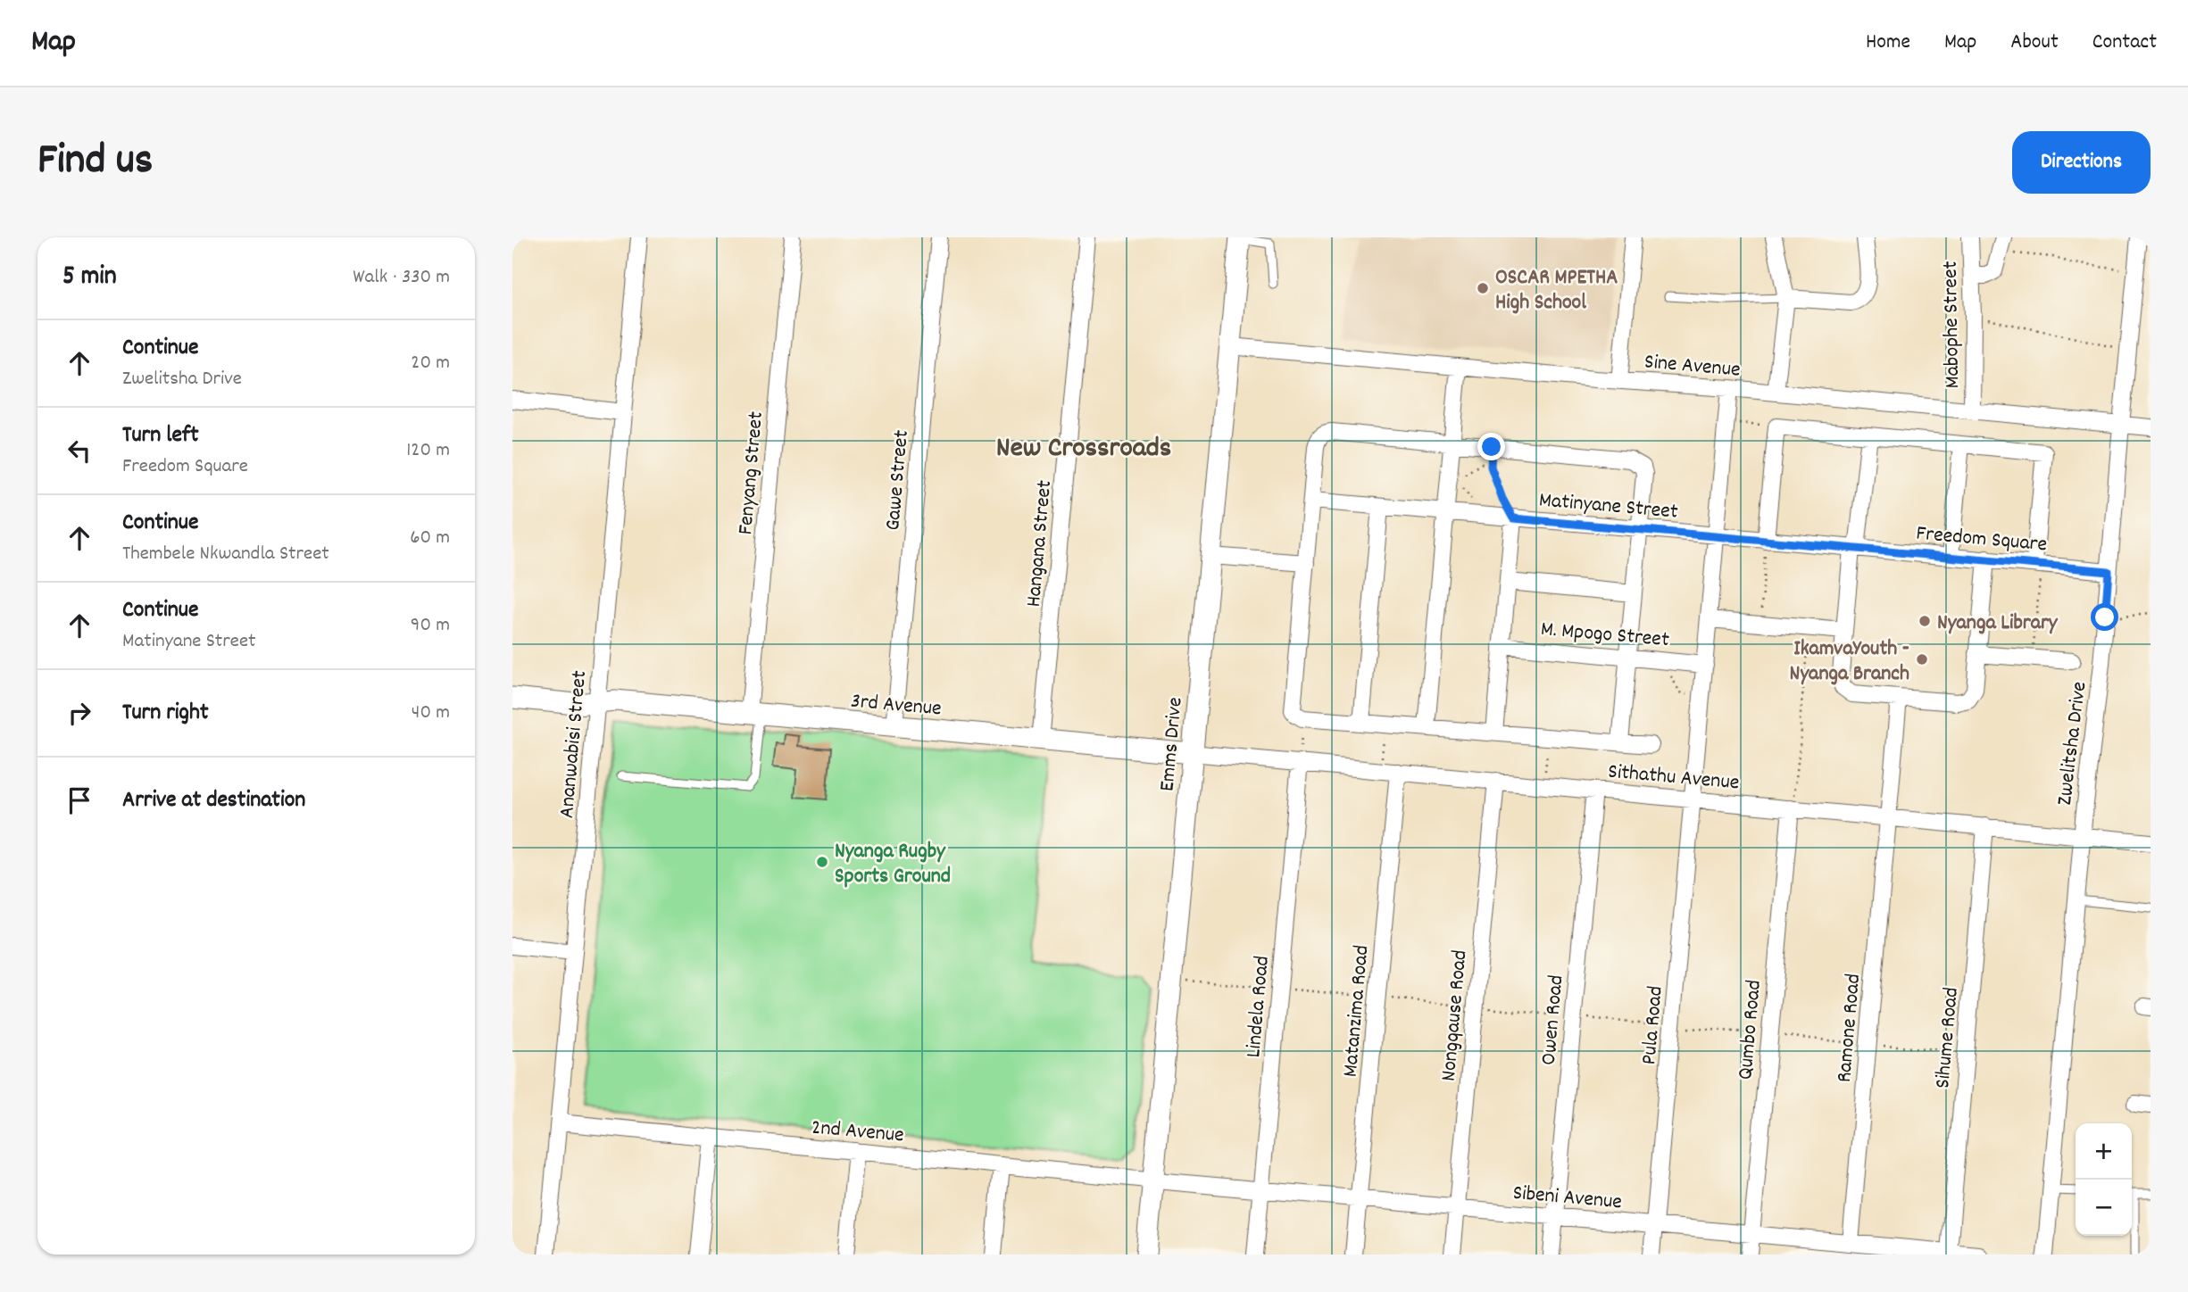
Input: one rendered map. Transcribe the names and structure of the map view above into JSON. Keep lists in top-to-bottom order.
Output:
{
  "streets": {
    "street": [
      "Mabophe Street",
      "Sine Avenue",
      "Fenyang Street",
      "Gawe Street",
      "Matinyane Street",
      "Freedom Square",
      "Hangana Street",
      "M. Mpogo Street",
      "3rd Avenue",
      "Zwelitsha Drive",
      "Ananwabisi Street",
      "Emms Drive",
      "Sithathu Avenue",
      "Lindela Road",
      "Matanzima Road",
      "Nongqause Road",
      "Owen Road",
      "Pula Road",
      "Ramone Road",
      "Qumbo Road",
      "Sihume Road",
      "2nd Avenue",
      "Sibeni Avenue"
    ]
  },
  "crossings": [
    ["Mabophe Street", "Sine Avenue"],
    ["Sine Avenue", "Zwelitsha Drive"],
    ["Sine Avenue", "Emms Drive"],
    ["Sine Avenue", "Pula Road"],
    ["Fenyang Street", "3rd Avenue"],
    ["Gawe Street", "3rd Avenue"],
    ["Matinyane Street", "Freedom Square"],
    ["Matinyane Street", "Pula Road"],
    ["Freedom Square", "Zwelitsha Drive"],
    ["Hangana Street", "3rd Avenue"],
    ["M. Mpogo Street", "Pula Road"],
    ["3rd Avenue", "Ananwabisi Street"],
    ["3rd Avenue", "Emms Drive"],
    ["3rd Avenue", "Sithathu Avenue"],
    ["Zwelitsha Drive", "Sithathu Avenue"],
    ["Ananwabisi Street", "2nd Avenue"],
    ["Emms Drive", "Sithathu Avenue"],
    ["Emms Drive", "2nd Avenue"],
    ["Emms Drive", "Sibeni Avenue"],
    ["Sithathu Avenue", "Lindela Road"],
    ["Sithathu Avenue", "Matanzima Road"],
    ["Sithathu Avenue", "Nongqause Road"],
    ["Sithathu Avenue", "Owen Road"],
    ["Sithathu Avenue", "Pula Road"],
    ["Sithathu Avenue", "Ramone Road"],
    ["Sithathu Avenue", "Qumbo Road"],
    ["Sithathu Avenue", "Sihume Road"],
    ["Lindela Road", "Sibeni Avenue"],
    ["Matanzima Road", "Sibeni Avenue"],
    ["Nongqause Road", "Sibeni Avenue"],
    ["Owen Road", "Sibeni Avenue"],
    ["Pula Road", "Sibeni Avenue"],
    ["Ramone Road", "Sibeni Avenue"],
    ["Qumbo Road", "Sibeni Avenue"],
    ["Sihume Road", "Sibeni Avenue"],
    ["2nd Avenue", "Sibeni Avenue"]
  ],
  "districts": ["New Crossroads"],
  "places": [
    "OSCAR MPETHA High School",
    "Nyanga Library",
    "IkamvaYouth - Nyanga Branch",
    "Nyanga Rugby Sports Ground"
  ],
  "page": {
    "header": "Map",
    "nav": [
      "Home",
      "Map",
      "About",
      "Contact"
    ],
    "title": "Find us",
    "buttons": "Directions",
    "heading": ["5 min", "Walk · 330 m"],
    "list": [
      ["Continue", "Zwelitsha Drive", "20 m"],
      ["Turn left", "Freedom Square", "120 m"],
      ["Continue", "Thembele Nkwandla Street", "60 m"],
      ["Continue", "Matinyane Street", "90 m"],
      ["Turn right", "40 m"],
      "Arrive at destination"
    ],
    "map_buttons": ["+", "−"]
  }
}
